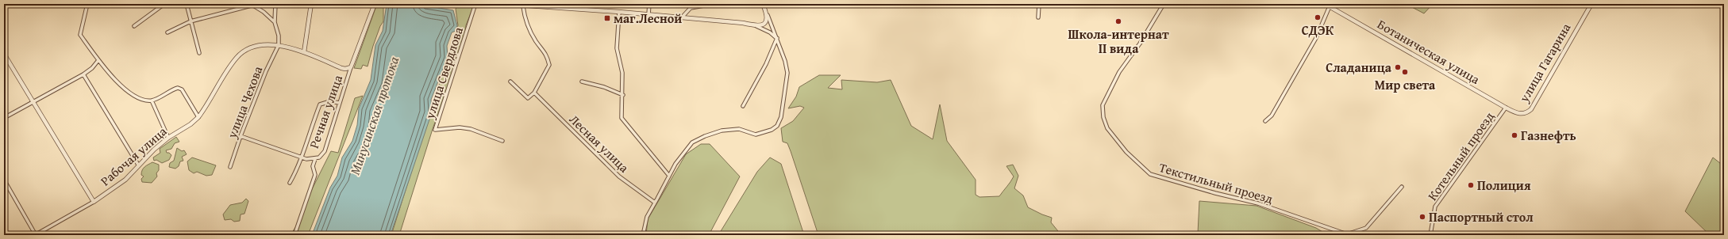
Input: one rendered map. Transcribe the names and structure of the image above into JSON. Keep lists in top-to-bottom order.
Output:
{
  "streets": {
    "street": [
      "Ботаническая улица",
      "улица Гагарина",
      "улица Свердлова",
      "улица Чехова",
      "Речная улица",
      "Лесная улица",
      "Рабочая улица",
      "Котельный проезд",
      "Текстильный проезд"
    ]
  },
  "crossings": [
    ["Ботаническая улица", "улица Гагарина"],
    ["Ботаническая улица", "Котельный проезд"],
    ["улица Чехова", "Рабочая улица"]
  ],
  "water": ["Минусинская протока"],
  "places": {
    "other": [
      "СДЭК",
      "Школа-интернат II вида",
      "Сладаница",
      "Мир света",
      "Газнефть",
      "Полиция",
      "Паспортный стол"
    ],
    "transit": ["маг.Лесной"]
  }
}
